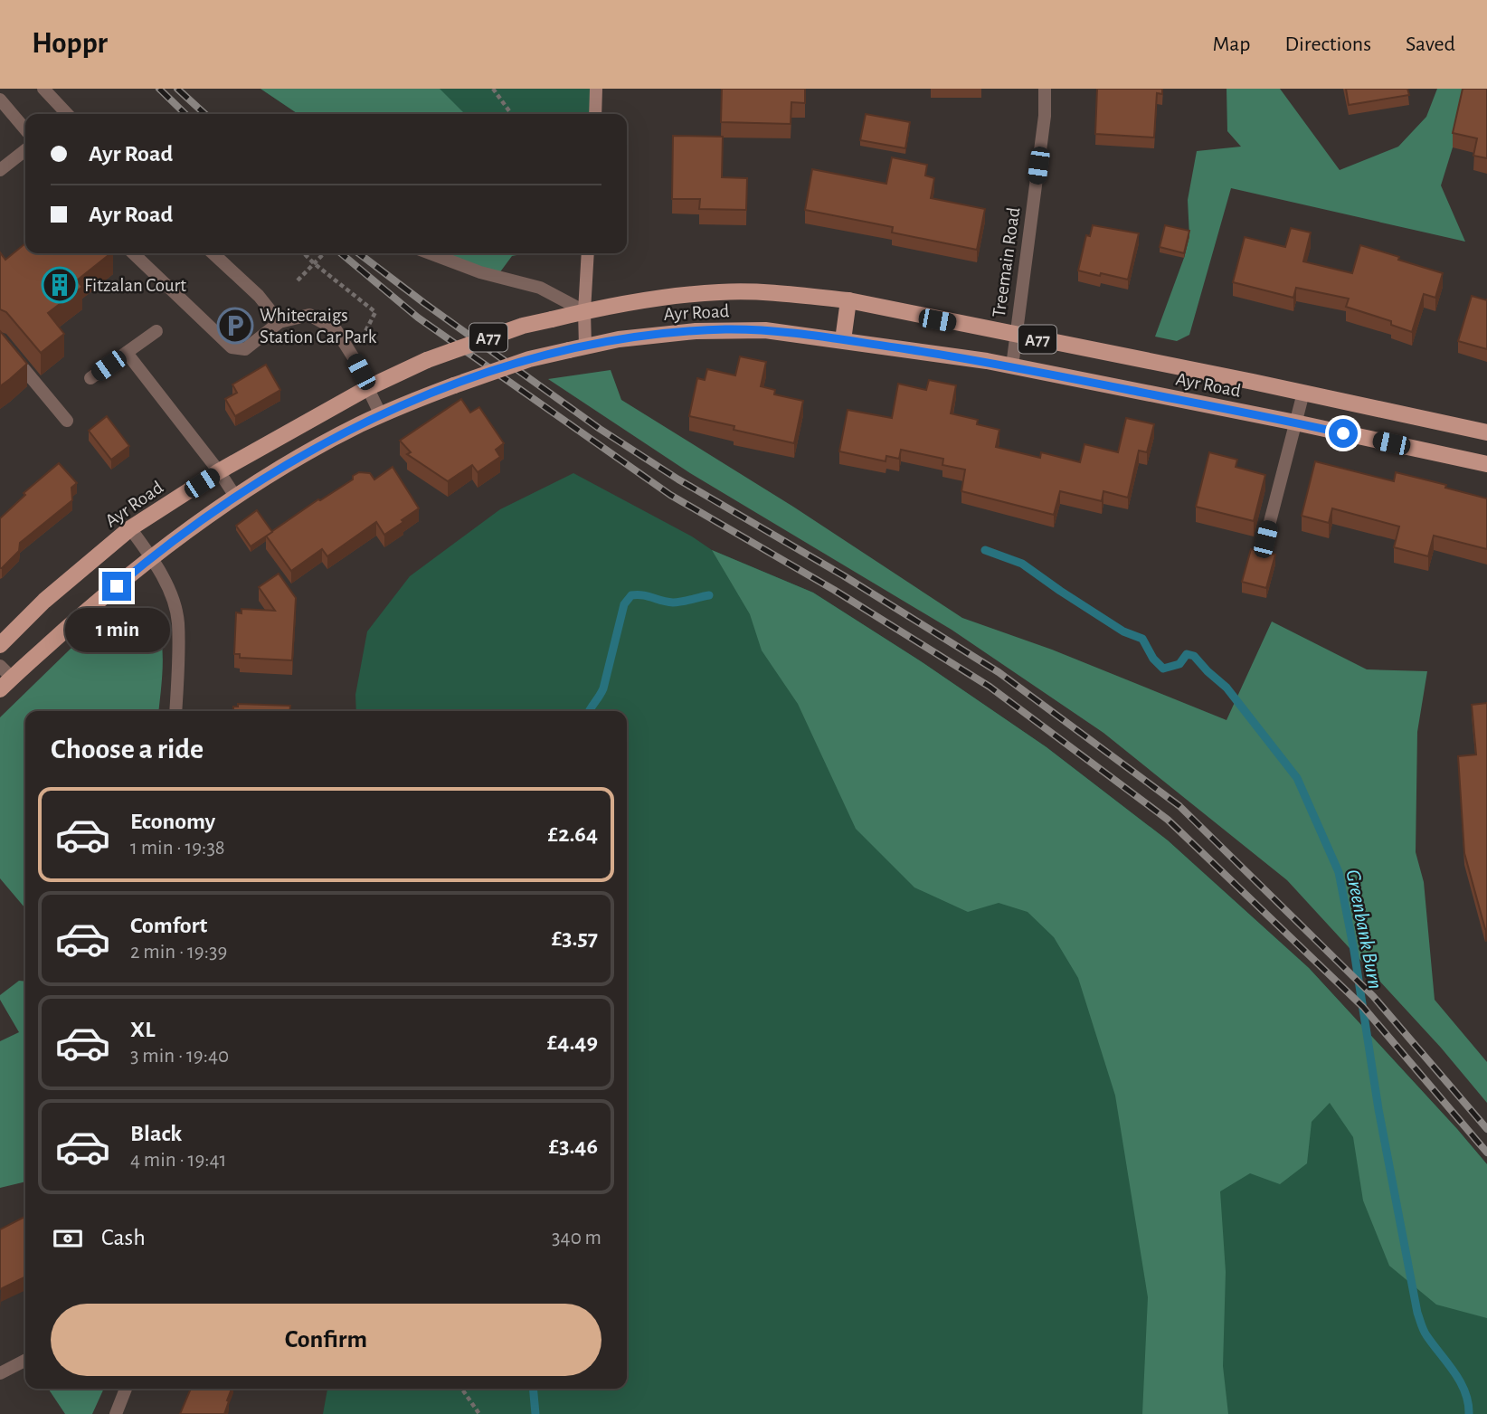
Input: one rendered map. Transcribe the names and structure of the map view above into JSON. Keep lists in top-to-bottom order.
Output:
{
  "streets": {
    "main road": ["Ayr Road", "A77"],
    "street": ["Treemain Road"]
  },
  "crossings": [
    ["Treemain Road", "Ayr Road"]
  ],
  "water": ["Greenbank Burn"],
  "places": {
    "building": ["Fitzalan Court"],
    "parking": ["Whitecraigs Station Car Park"]
  },
  "page": {
    "header": "Hoppr",
    "nav": ["Map", "Directions", "Saved"],
    "banner": ["Ayr Road", "Ayr Road"],
    "bubble": "1 min",
    "heading": "Choose a ride",
    "list": [
      {
        "name": "Economy",
        "note": "1 min · 19:38",
        "value": "£2.64"
      },
      {
        "name": "Comfort",
        "note": "2 min · 19:39",
        "value": "£3.57"
      },
      {
        "name": "XL",
        "note": "3 min · 19:40",
        "value": "£4.49"
      },
      {
        "name": "Black",
        "note": "4 min · 19:41",
        "value": "£3.46"
      }
    ],
    "pay": ["Cash", "340 m"],
    "buttons": "Confirm"
  }
}
